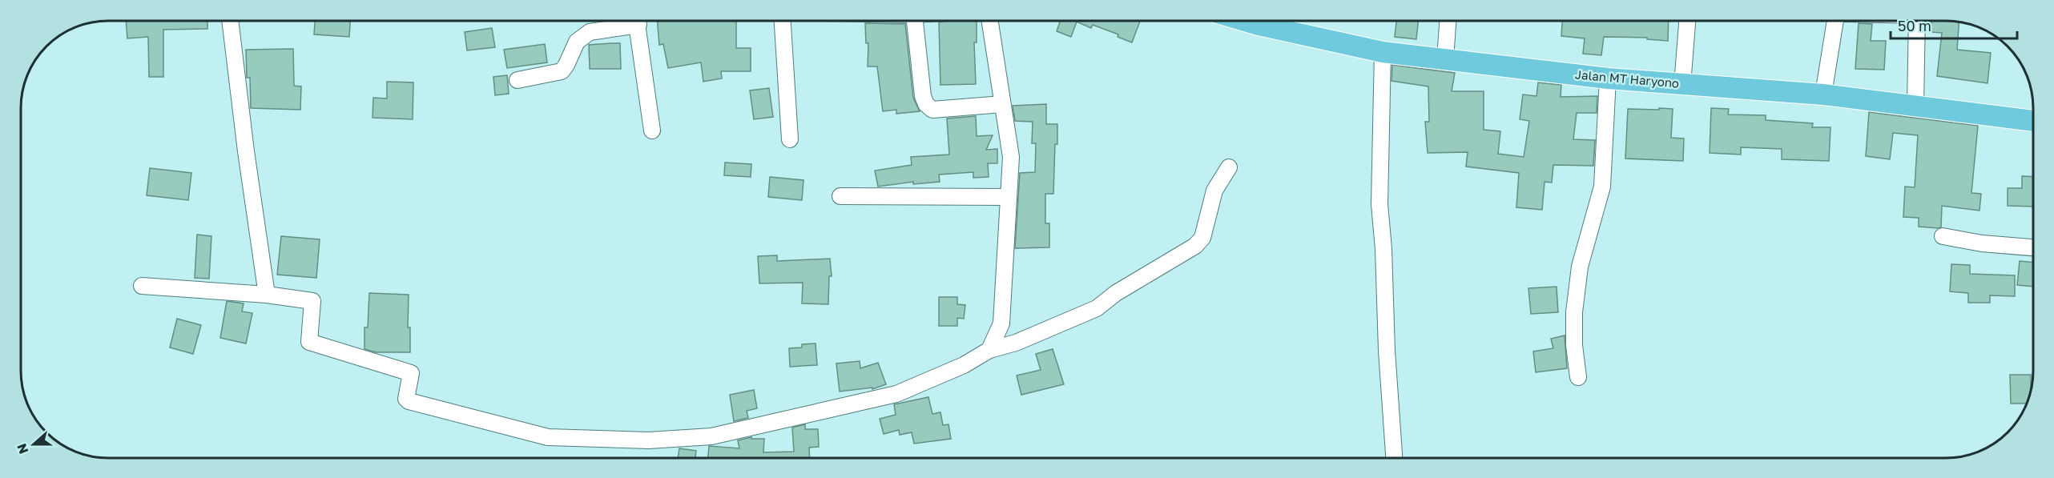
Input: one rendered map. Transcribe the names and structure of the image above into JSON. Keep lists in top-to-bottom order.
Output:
{
  "streets": {
    "main road": ["Jalan MT Haryono"]
  },
  "scale_bar": "50 m",
  "north": "left"
}
